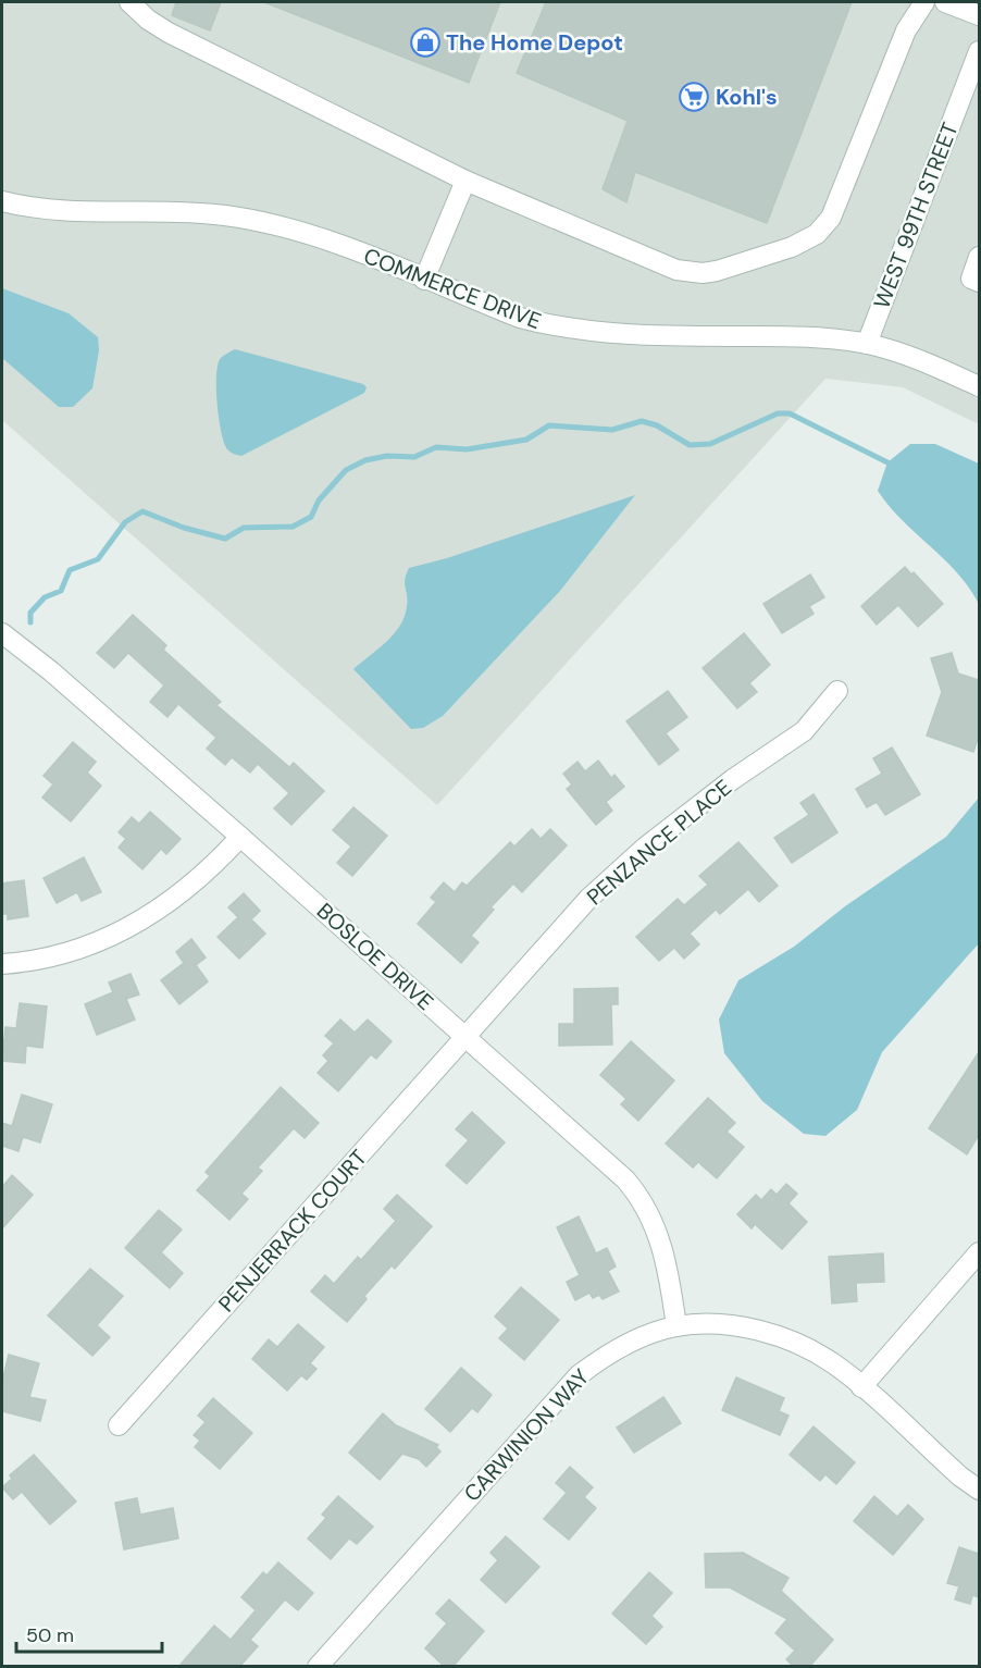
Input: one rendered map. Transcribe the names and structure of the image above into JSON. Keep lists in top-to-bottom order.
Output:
{
  "streets": {
    "street": [
      "WEST 99TH STREET",
      "COMMERCE DRIVE",
      "PENZANCE PLACE",
      "BOSLOE DRIVE",
      "PENJERRACK COURT",
      "CARWINION WAY"
    ]
  },
  "crossings": [
    ["WEST 99TH STREET", "COMMERCE DRIVE"],
    ["PENZANCE PLACE", "BOSLOE DRIVE"],
    ["PENZANCE PLACE", "PENJERRACK COURT"],
    ["BOSLOE DRIVE", "PENJERRACK COURT"],
    ["BOSLOE DRIVE", "CARWINION WAY"]
  ],
  "places": {
    "shop": ["The Home Depot"],
    "supermarket": ["Kohl's"]
  },
  "scale_bar": "50 m"
}
